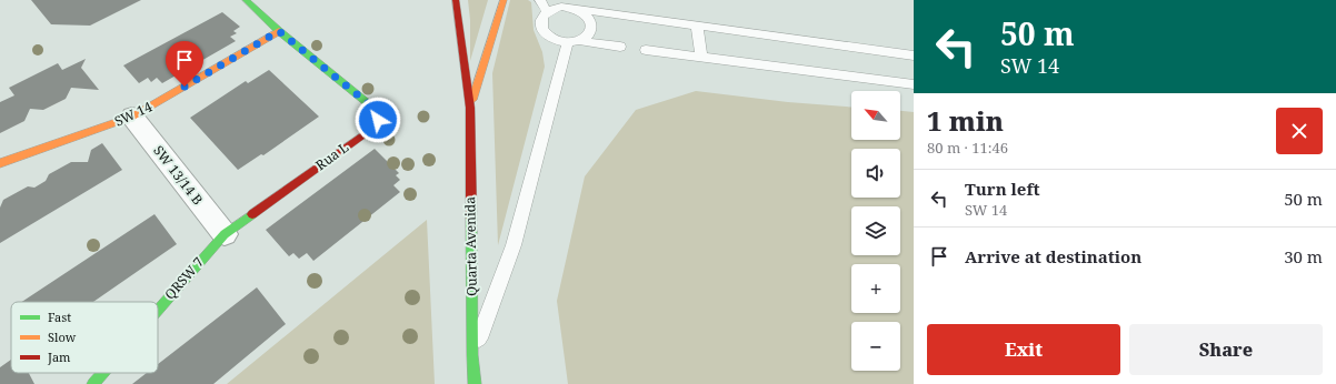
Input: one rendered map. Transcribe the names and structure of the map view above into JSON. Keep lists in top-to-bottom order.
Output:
{
  "streets": {
    "street": [
      "SW 14",
      "Rua L",
      "SW 13/14 B",
      "Quarta Avenida",
      "QRSW 7"
    ]
  },
  "crossings": [
    ["SW 14", "Rua L"],
    ["SW 14", "SW 13/14 B"],
    ["Rua L", "SW 13/14 B"],
    ["Rua L", "QRSW 7"],
    ["SW 13/14 B", "QRSW 7"]
  ],
  "legend": ["Fast", "Slow", "Jam"],
  "north": "top left",
  "page": {
    "turn": ["50 m", "SW 14"],
    "map_buttons": ["+", "−"],
    "heading": ["1 min", "80 m · 11:46"],
    "list": [
      {
        "name": "Turn left",
        "note": "SW 14",
        "value": "50 m"
      },
      {
        "name": "Arrive at destination",
        "value": "30 m"
      }
    ],
    "buttons": ["Exit", "Share"]
  }
}
